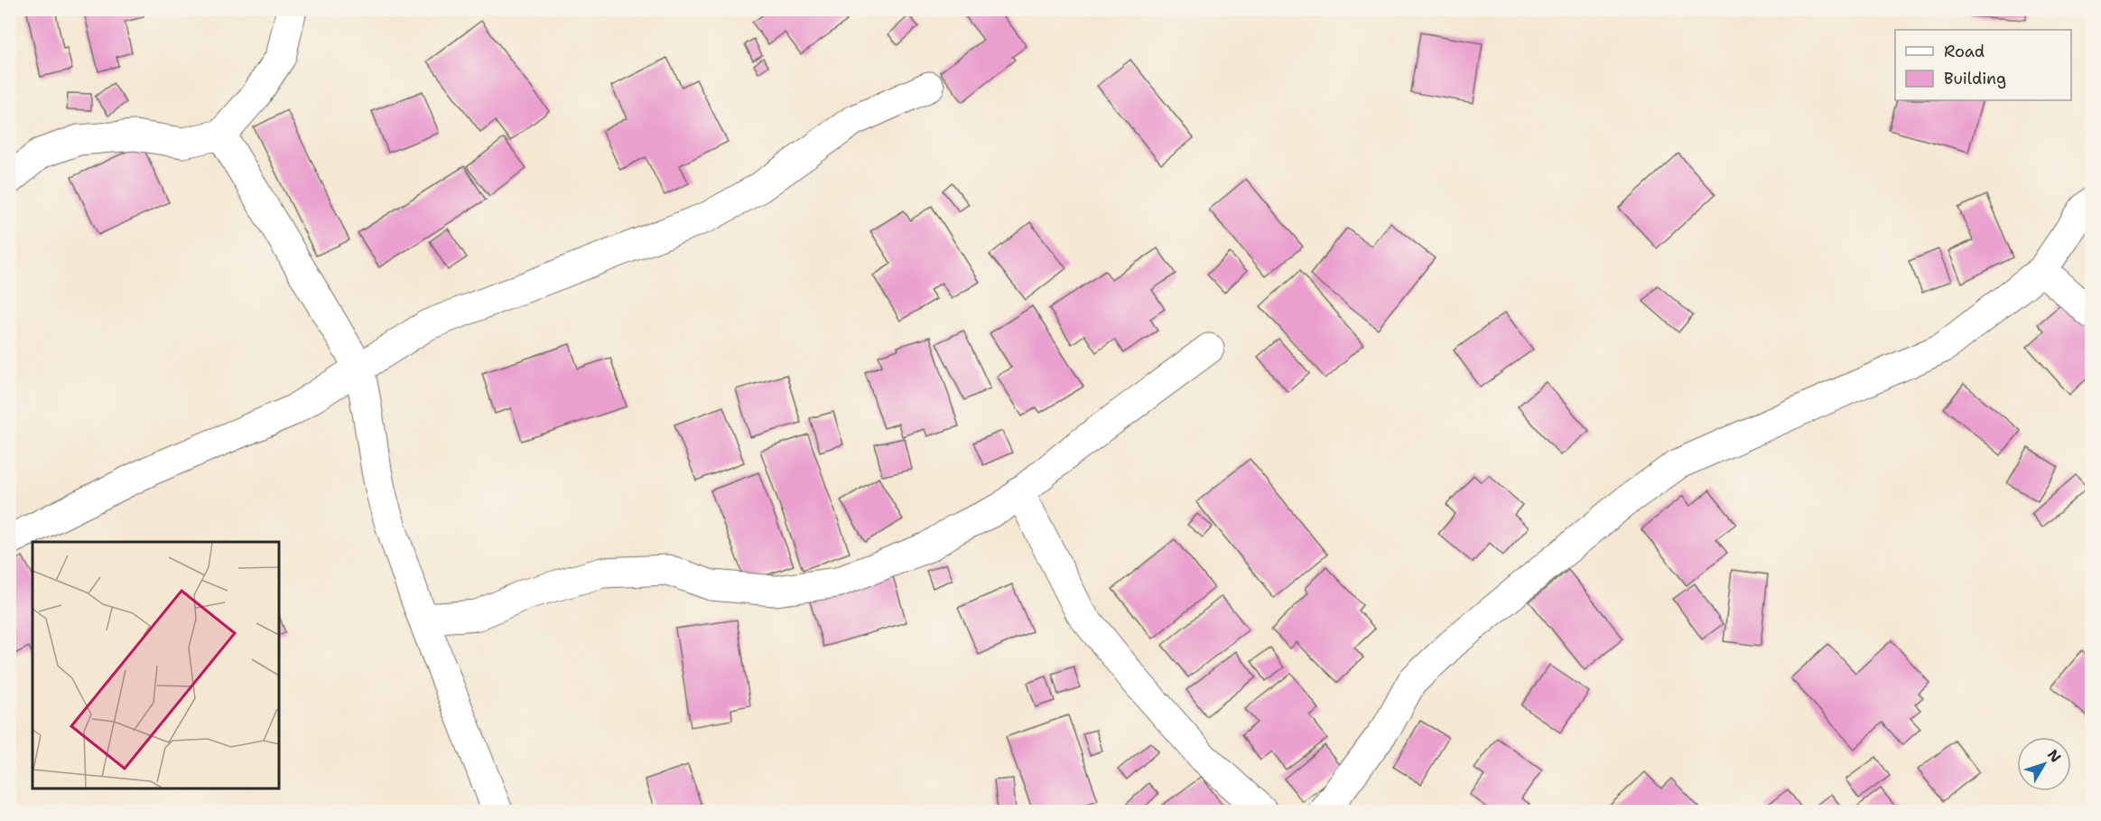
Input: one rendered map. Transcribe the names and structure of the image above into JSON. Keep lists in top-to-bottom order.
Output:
{
  "legend": ["Road", "Building"],
  "north": "top right"
}
